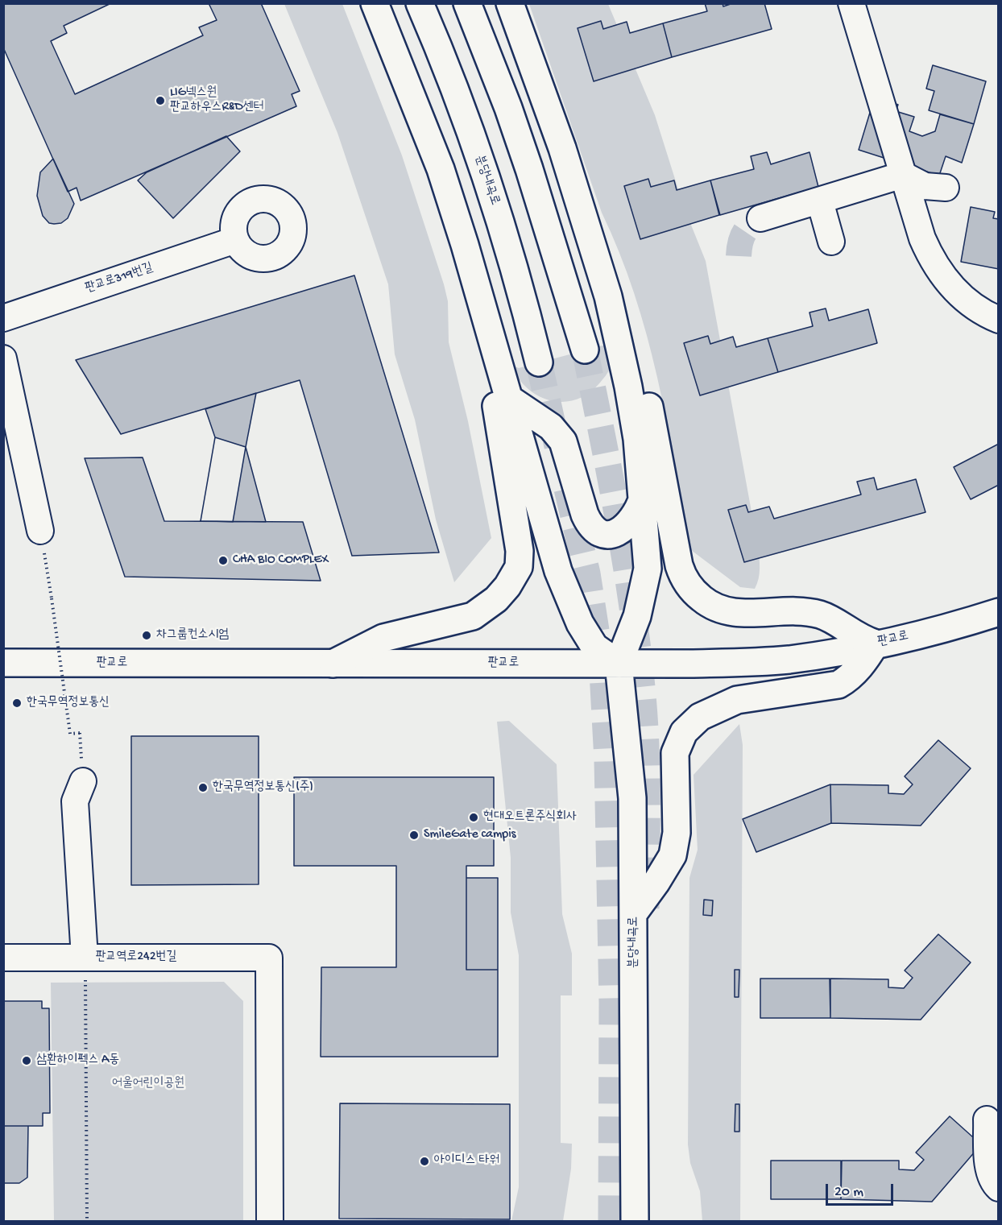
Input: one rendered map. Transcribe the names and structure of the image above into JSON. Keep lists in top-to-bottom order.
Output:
{
  "streets": {
    "main road": ["분당내곡로", "판교로"],
    "street": ["판교로319번길", "판교역로242번길"]
  },
  "crossings": [
    ["분당내곡로", "판교로"]
  ],
  "parks": ["어울어린이공원"],
  "places": [
    "LIG넥스원 판교하우스R&D센터",
    "CHA BIO COMPLEX",
    "차그룹컨소시엄",
    "한국무역정보통신",
    "한국무역정보통신(주)",
    "현대오트론주식회사",
    "SmileGate campis",
    "삼환하이펙스 A동",
    "아이디스 타워"
  ],
  "scale_bar": "20 m"
}
